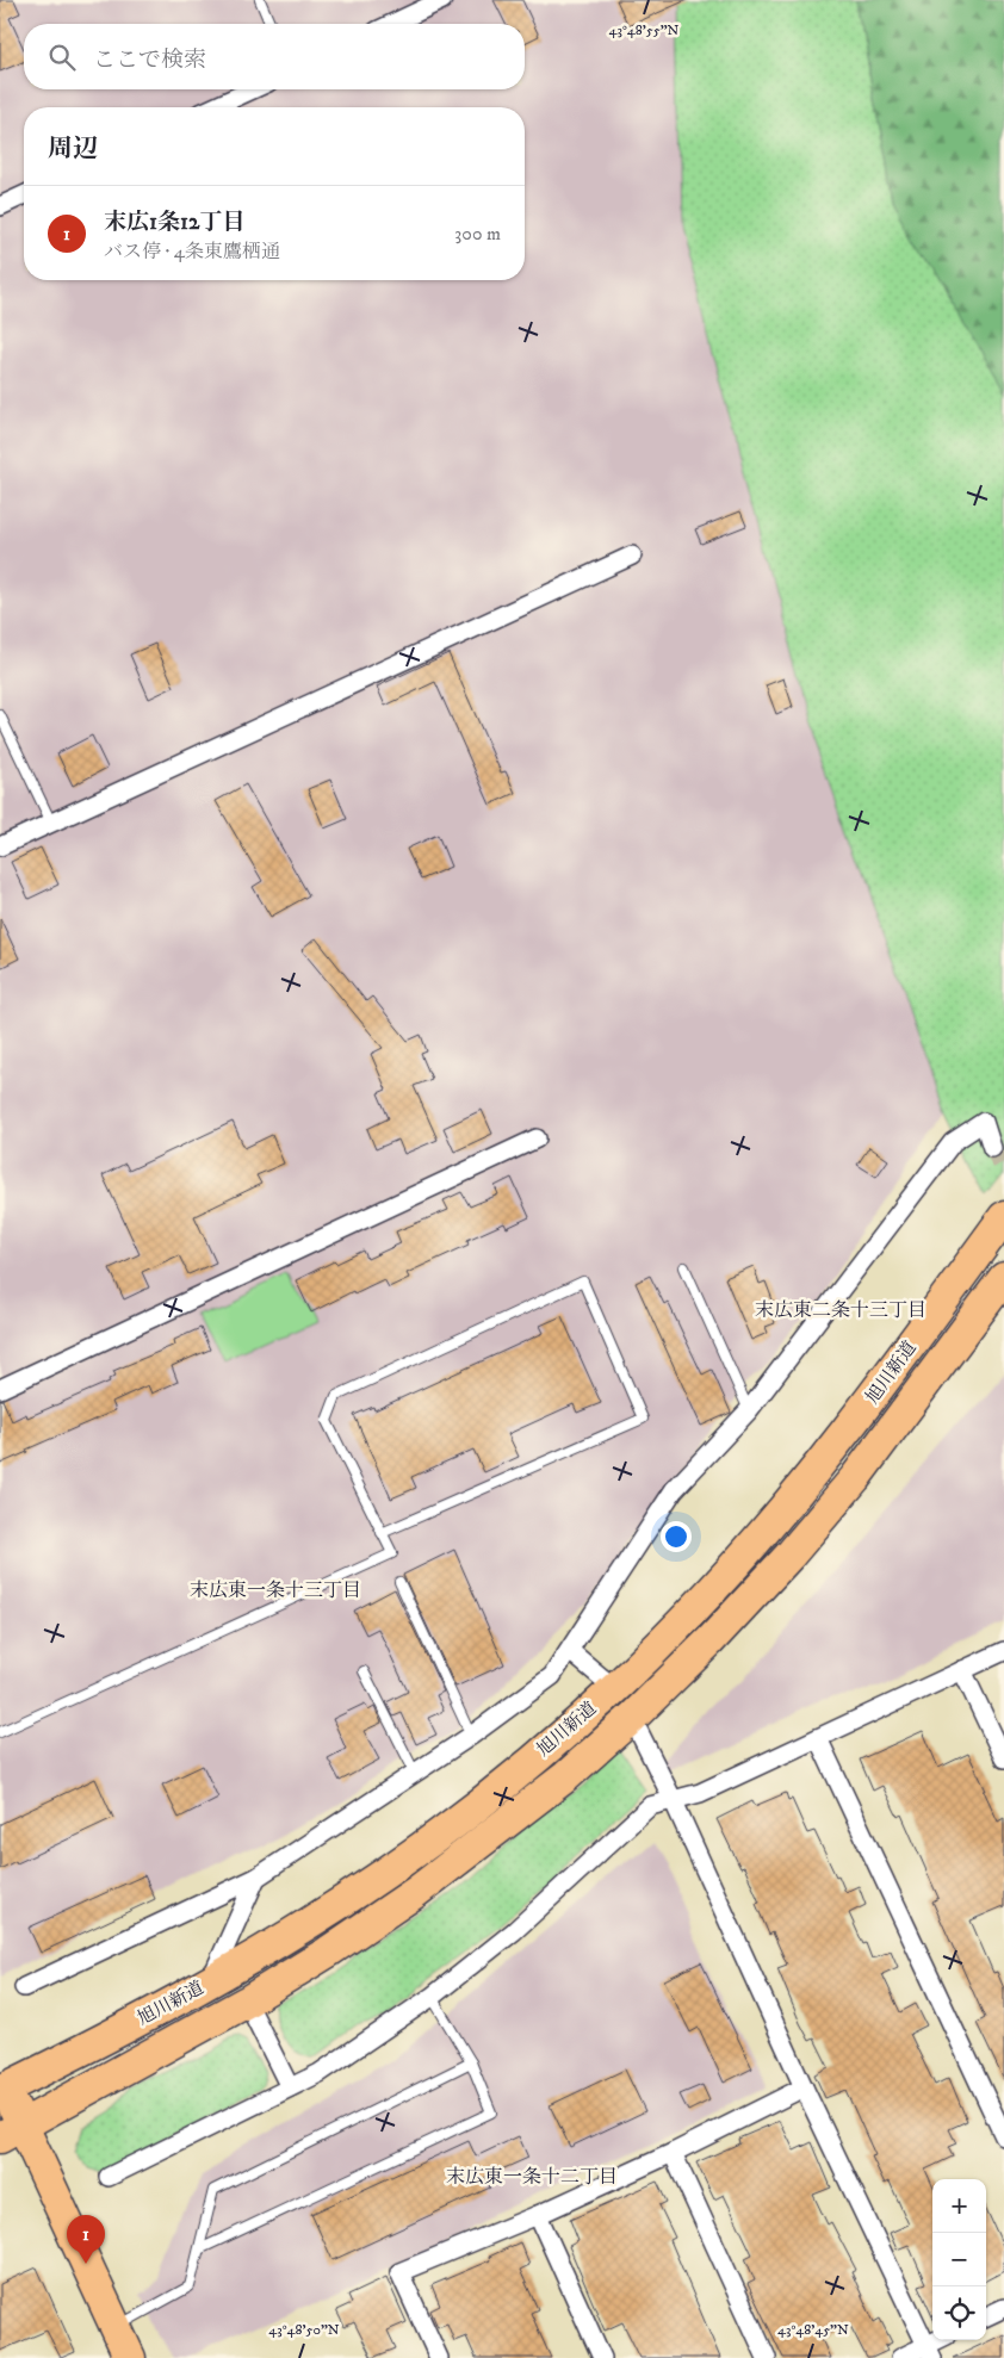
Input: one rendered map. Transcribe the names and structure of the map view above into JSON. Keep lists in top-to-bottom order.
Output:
{
  "streets": {
    "highway": ["旭川新道"]
  },
  "districts": ["末広東二条十三丁目", "末広東一条十三丁目", "末広東一条十二丁目"],
  "page": {
    "search": "ここで検索",
    "heading": "周辺",
    "list": [
      {
        "mark": "1",
        "name": "末広1条12丁目",
        "note": "バス停 · 4条東鷹栖通",
        "value": "300 m"
      }
    ],
    "map_buttons": ["+", "−"],
    "pins": "1"
  },
  "coordinates": ["43°48'55\"N", "43°48'50\"N", "43°48'45\"N"]
}
